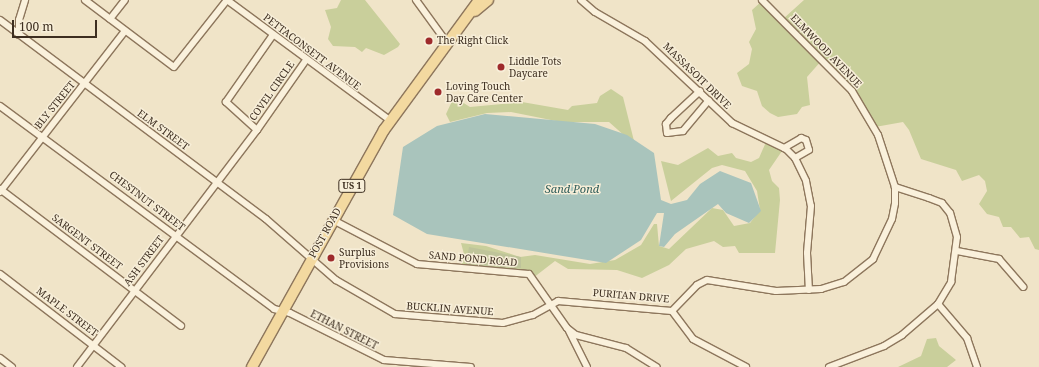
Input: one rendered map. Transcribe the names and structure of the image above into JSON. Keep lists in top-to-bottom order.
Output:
{
  "streets": {
    "main road": ["US 1", "POST ROAD"],
    "street": [
      "ELMWOOD AVENUE",
      "PETTACONSETT AVENUE",
      "MASSASOIT DRIVE",
      "COVEL CIRCLE",
      "BLY STREET",
      "ELM STREET",
      "CHESTNUT STREET",
      "SARGENT STREET",
      "SAND POND ROAD",
      "ASH STREET",
      "PURITAN DRIVE",
      "BUCKLIN AVENUE",
      "MAPLE STREET",
      "ETHAN STREET"
    ]
  },
  "crossings": [
    ["ELMWOOD AVENUE", "PURITAN DRIVE"],
    ["PETTACONSETT AVENUE", "COVEL CIRCLE"],
    ["PETTACONSETT AVENUE", "BLY STREET"],
    ["PETTACONSETT AVENUE", "POST ROAD"],
    ["MASSASOIT DRIVE", "PURITAN DRIVE"],
    ["COVEL CIRCLE", "ASH STREET"],
    ["BLY STREET", "ELM STREET"],
    ["BLY STREET", "CHESTNUT STREET"],
    ["BLY STREET", "SARGENT STREET"],
    ["ELM STREET", "POST ROAD"],
    ["ELM STREET", "ASH STREET"],
    ["ELM STREET", "BUCKLIN AVENUE"],
    ["CHESTNUT STREET", "POST ROAD"],
    ["CHESTNUT STREET", "ASH STREET"],
    ["CHESTNUT STREET", "ETHAN STREET"],
    ["POST ROAD", "SAND POND ROAD"],
    ["POST ROAD", "BUCKLIN AVENUE"],
    ["POST ROAD", "ETHAN STREET"],
    ["SARGENT STREET", "ASH STREET"],
    ["SAND POND ROAD", "PURITAN DRIVE"],
    ["SAND POND ROAD", "BUCKLIN AVENUE"],
    ["ASH STREET", "MAPLE STREET"],
    ["PURITAN DRIVE", "BUCKLIN AVENUE"]
  ],
  "water": ["Sand Pond"],
  "places": [
    "The Right Click",
    "Liddle Tots Daycare",
    "Loving Touch Day Care Center",
    "Surplus Provisions"
  ],
  "scale_bar": "100 m"
}
